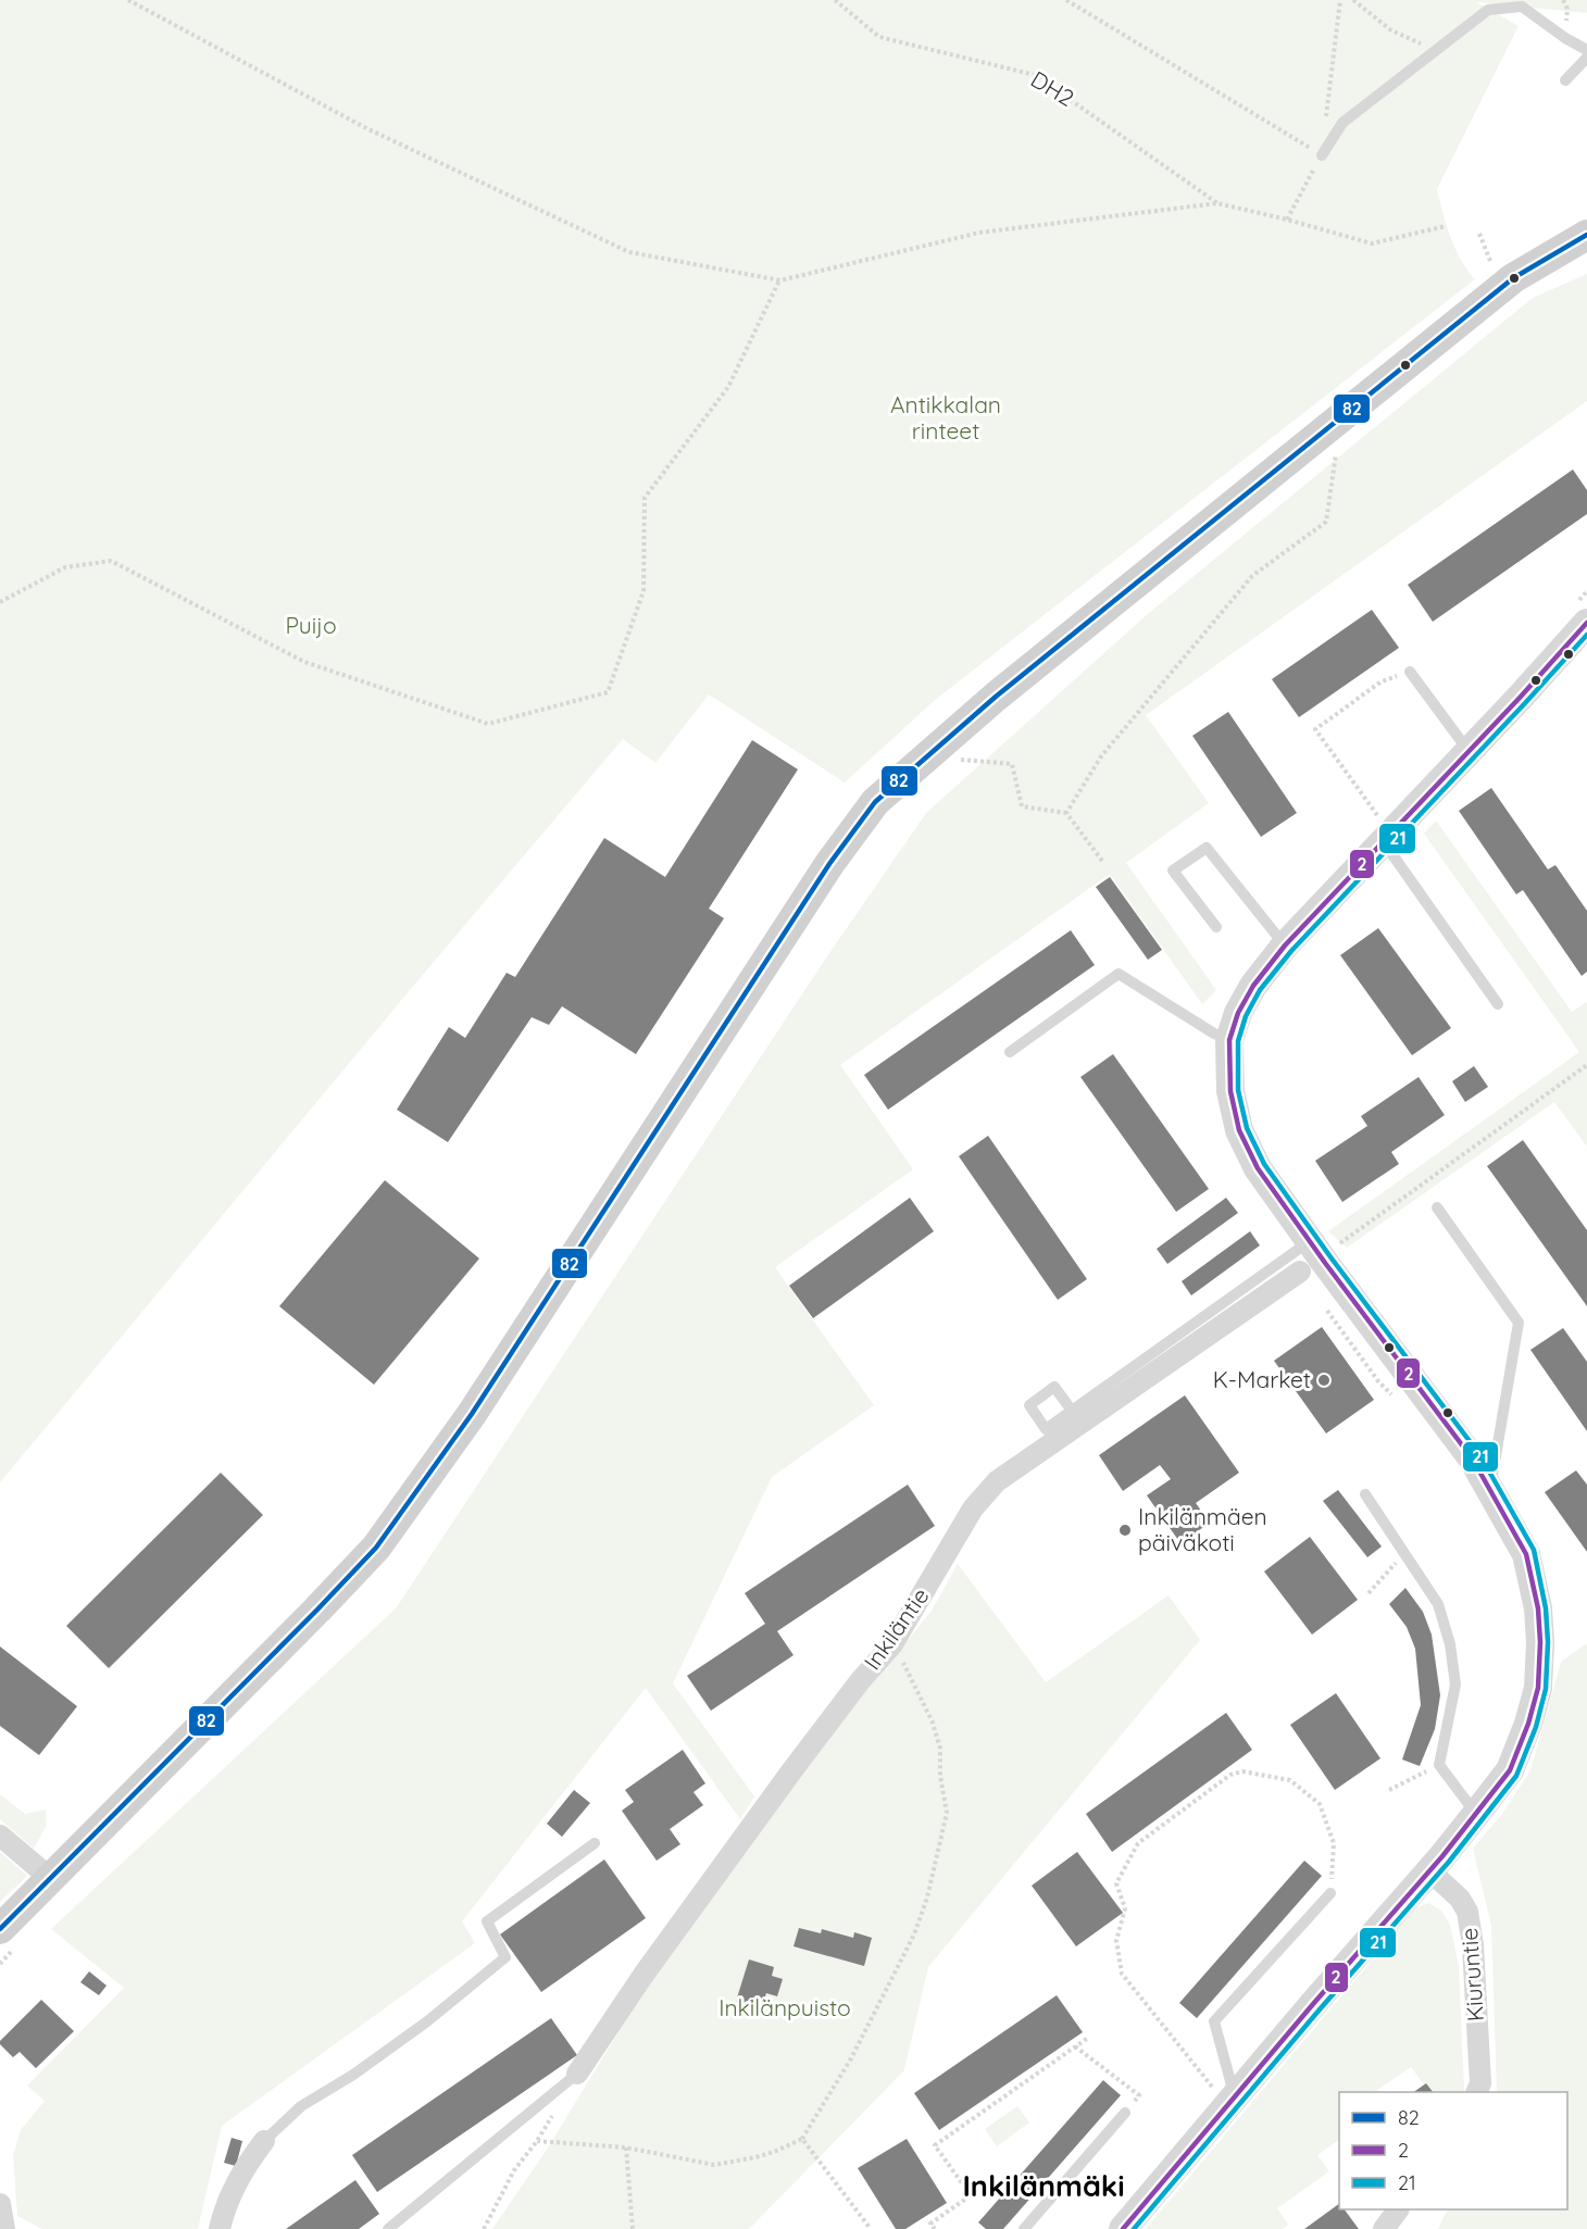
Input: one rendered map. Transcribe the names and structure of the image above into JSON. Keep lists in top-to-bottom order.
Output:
{
  "streets": {
    "street": ["Inkiläntie", "Kiuruntie"],
    "path": ["DH2"]
  },
  "districts": ["Inkilänmäki"],
  "parks": ["Antikkalan rinteet", "Puijo", "Inkilänpuisto"],
  "places": ["K-Market", "Inkilänmäen päiväkoti"],
  "lines": ["transit line 82", "transit line 2", "transit line 21"],
  "legend": ["82", "2", "21"]
}
